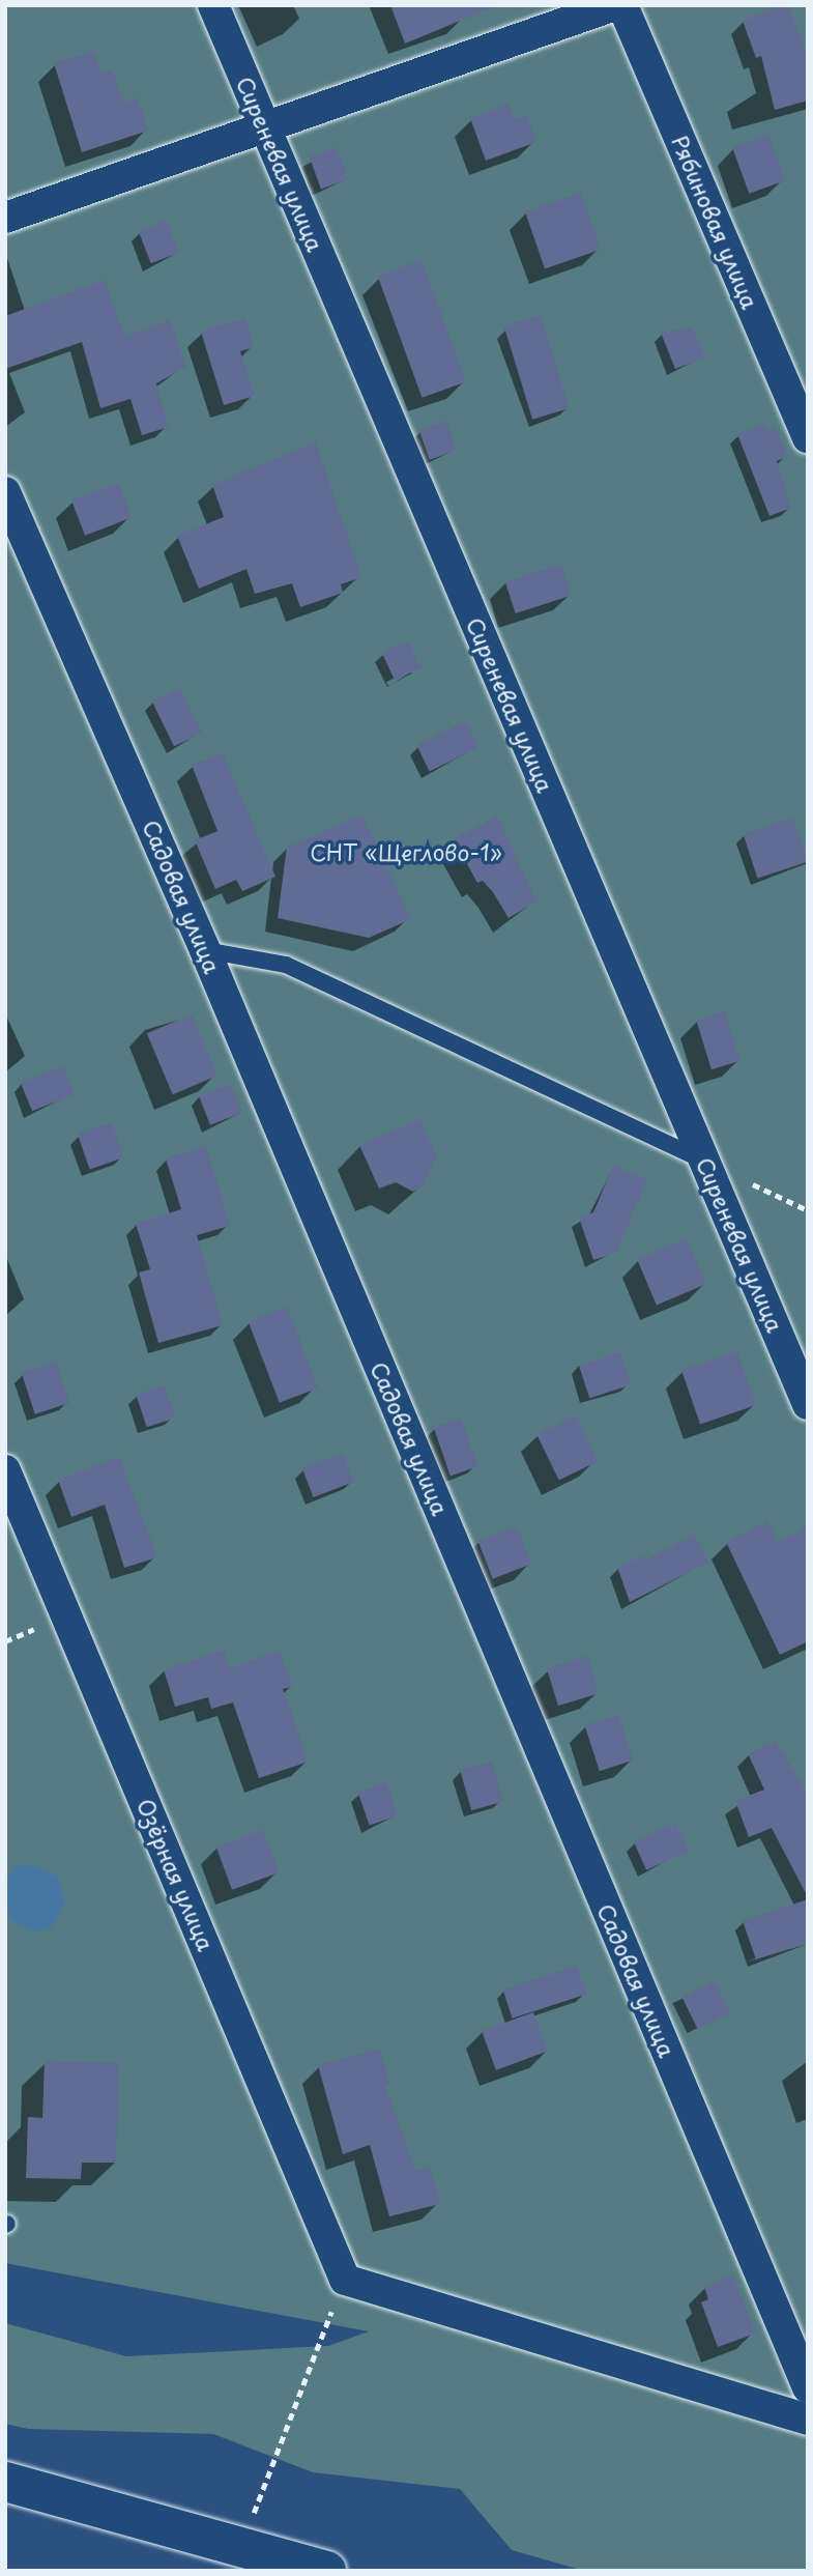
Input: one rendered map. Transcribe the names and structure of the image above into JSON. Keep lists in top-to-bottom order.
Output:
{
  "streets": {
    "street": [
      "Сиреневая улица",
      "Рябиновая улица",
      "Садовая улица",
      "Озёрная улица"
    ]
  },
  "parks": ["СНТ «Щеглово-1»"]
}
